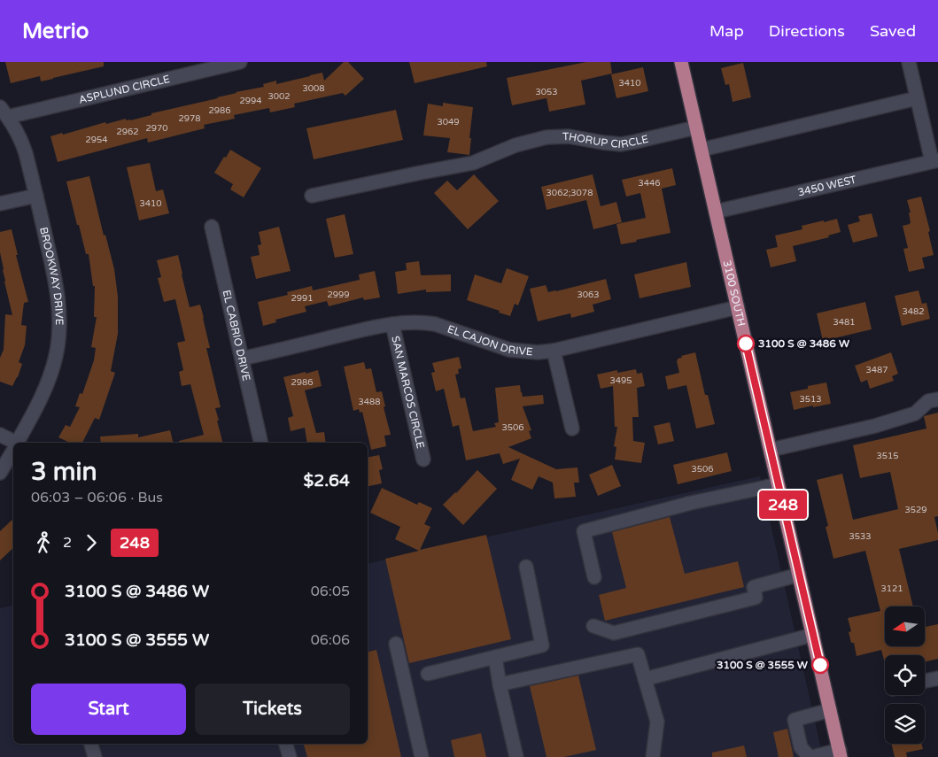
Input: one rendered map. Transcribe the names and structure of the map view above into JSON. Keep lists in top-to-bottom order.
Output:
{
  "streets": {
    "main road": ["3100 SOUTH"],
    "street": [
      "ASPLUND CIRCLE",
      "THORUP CIRCLE",
      "3450 WEST",
      "BROOKWAY DRIVE",
      "EL CABRIO DRIVE",
      "EL CAJON DRIVE",
      "SAN MARCOS CIRCLE"
    ]
  },
  "crossings": [
    ["ASPLUND CIRCLE", "BROOKWAY DRIVE"],
    ["THORUP CIRCLE", "3100 SOUTH"],
    ["3450 WEST", "3100 SOUTH"],
    ["3100 SOUTH", "EL CAJON DRIVE"],
    ["EL CABRIO DRIVE", "EL CAJON DRIVE"],
    ["EL CAJON DRIVE", "SAN MARCOS CIRCLE"]
  ],
  "places": ["3100 S @ 3486 W", "3100 S @ 3555 W"],
  "lines": ["bus line 248"],
  "house_numbers": [
    "3410",
    "3008",
    "3053",
    "3002",
    "2994",
    "2986",
    "2978",
    "3049",
    "2970",
    "2962",
    "2954",
    "3446",
    "3062;3078",
    "3410",
    "2999",
    "3063",
    "2991",
    "3482",
    "3481",
    "3487",
    "3495",
    "2986",
    "3513",
    "3488",
    "3506",
    "3515",
    "3506",
    "3529",
    "3533",
    "3121"
  ],
  "north": "left",
  "page": {
    "header": "Metrio",
    "nav": ["Map", "Directions", "Saved"],
    "on_map": "248",
    "heading": ["3 min", "06:03 – 06:06 · Bus", "$2.64"],
    "legs": ["2", "248"],
    "list": [
      {
        "name": "3100 S @ 3486 W",
        "value": "06:05"
      },
      {
        "name": "3100 S @ 3555 W",
        "value": "06:06"
      }
    ],
    "buttons": ["Start", "Tickets"]
  }
}
